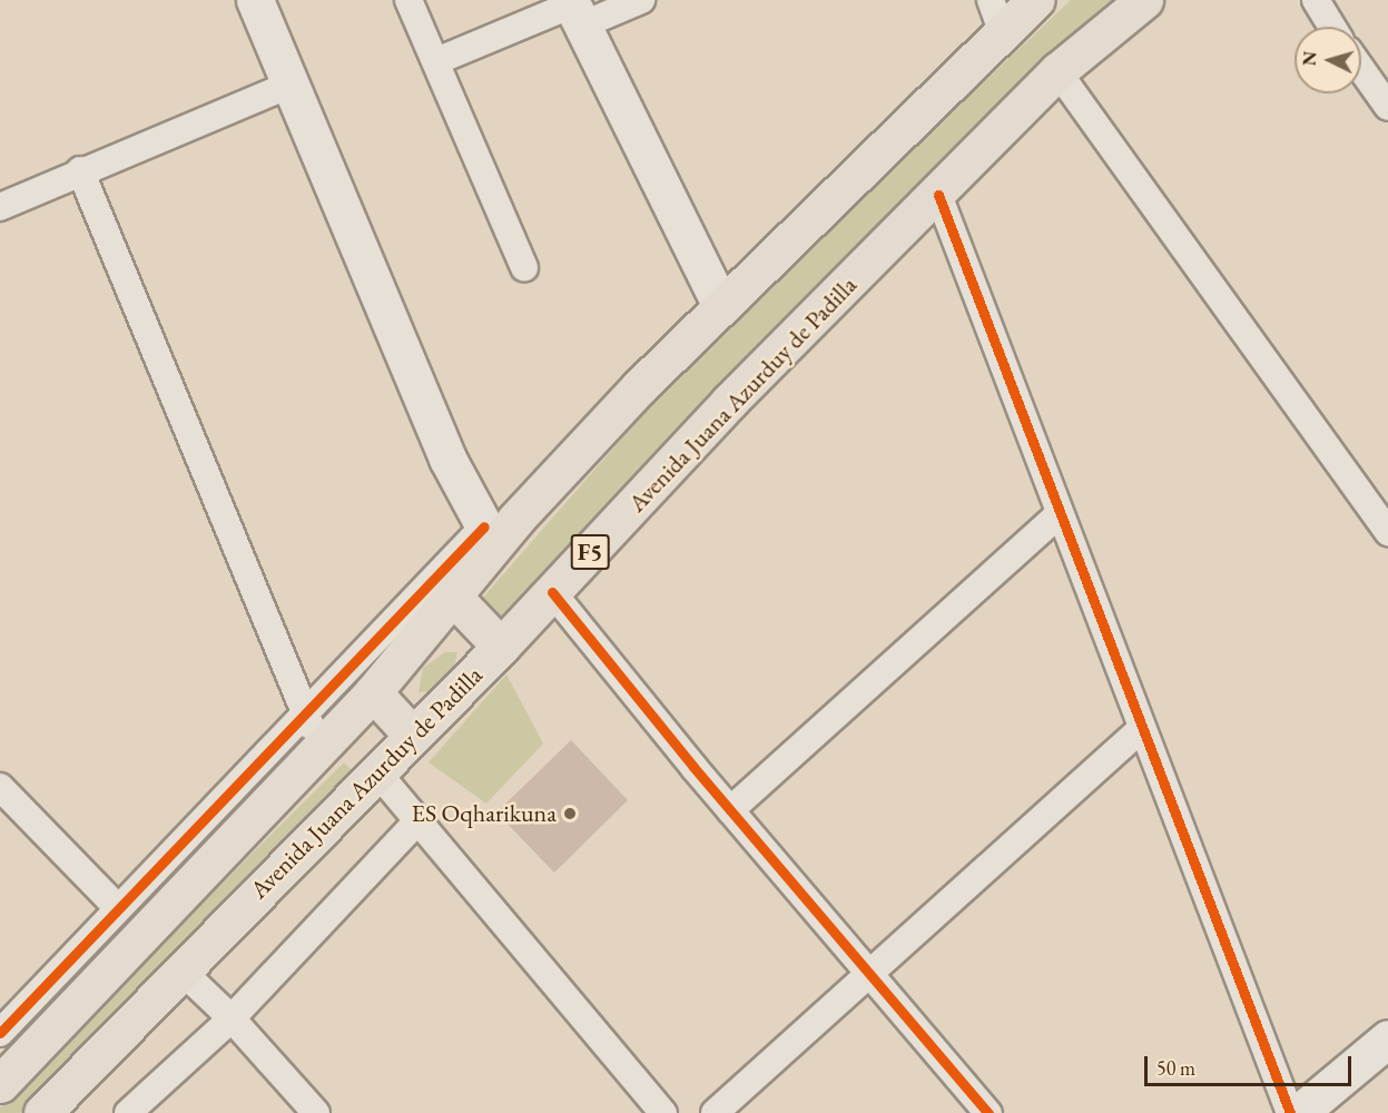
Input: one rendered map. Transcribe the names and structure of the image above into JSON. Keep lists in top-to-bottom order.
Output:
{
  "streets": {
    "highway": ["Avenida Juana Azurduy de Padilla", "F5"]
  },
  "places": ["ES Oqharikuna"],
  "scale_bar": "50 m",
  "north": "left"
}
